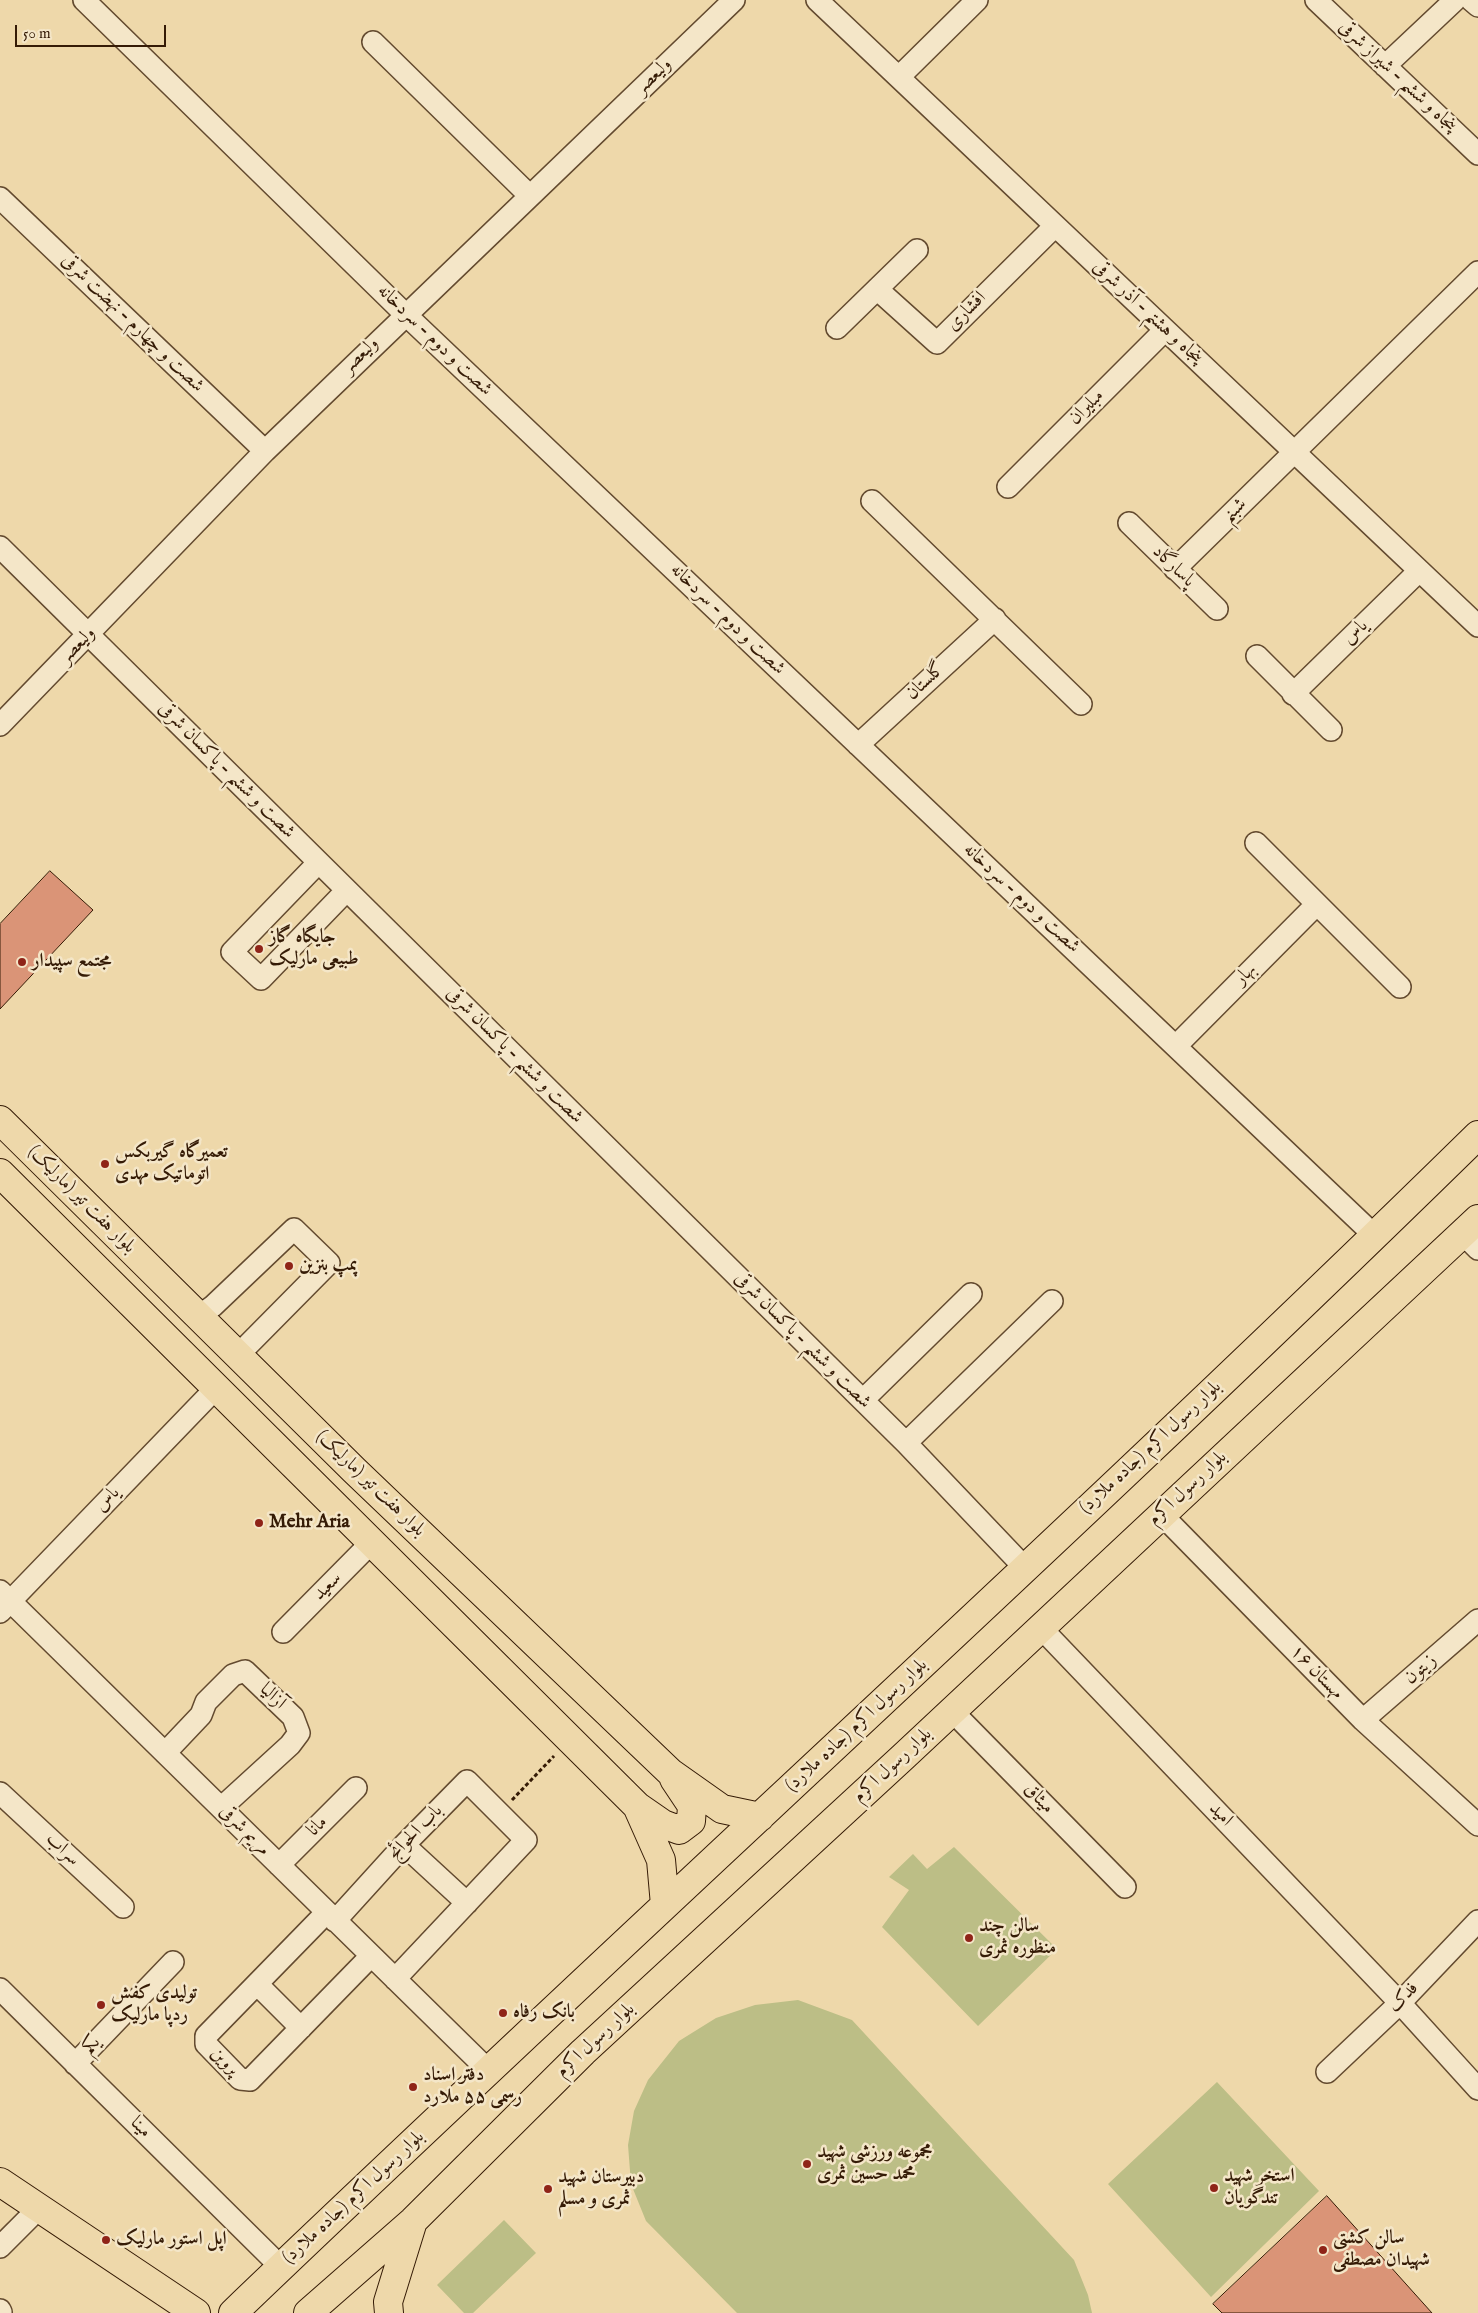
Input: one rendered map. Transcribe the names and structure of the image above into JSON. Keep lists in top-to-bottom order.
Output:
{
  "streets": {
    "main road": ["بلوار هفت تیر (مارلیک)", "بلوار رسول اکرم (جاده ملارد)", "بلوار رسول اکرم"],
    "street": [
      "ولیعصر",
      "پنجاه و ششم - شیراز شرقی",
      "افشاری",
      "پنجاه و هشتم - آذر شرقی",
      "شصت و چهارم - نهضت شرقی",
      "شصت و دوم - سردخانه",
      "مبلیران",
      "شبنم",
      "پاسارگاد",
      "یاس",
      "گلستان",
      "شصت و ششم - پاکسان شرقی",
      "بهار",
      "سعید",
      "زیتون",
      "مهستان ۱۶",
      "آزالیا",
      "میثاق",
      "امید",
      "مانا",
      "مریم شرقی",
      "باب الحوائج",
      "سراب",
      "فدک",
      "یکم",
      "پروین",
      "مینا"
    ]
  },
  "crossings": [
    ["ولیعصر", "شصت و چهارم - نهضت شرقی"],
    ["ولیعصر", "شصت و دوم - سردخانه"],
    ["ولیعصر", "شصت و ششم - پاکسان شرقی"],
    ["افشاری", "پنجاه و هشتم - آذر شرقی"],
    ["پنجاه و هشتم - آذر شرقی", "مبلیران"],
    ["پنجاه و هشتم - آذر شرقی", "شبنم"],
    ["پنجاه و هشتم - آذر شرقی", "یاس"],
    ["شصت و دوم - سردخانه", "گلستان"],
    ["شصت و دوم - سردخانه", "بهار"],
    ["شصت و دوم - سردخانه", "بلوار رسول اکرم (جاده ملارد)"],
    ["شبنم", "پاسارگاد"],
    ["یاس", "بلوار هفت تیر (مارلیک)"],
    ["یاس", "مریم شرقی"],
    ["شصت و ششم - پاکسان شرقی", "بلوار رسول اکرم (جاده ملارد)"],
    ["بلوار هفت تیر (مارلیک)", "بلوار رسول اکرم (جاده ملارد)"],
    ["بلوار هفت تیر (مارلیک)", "سعید"],
    ["بلوار رسول اکرم (جاده ملارد)", "مریم شرقی"],
    ["بلوار رسول اکرم (جاده ملارد)", "مینا"],
    ["بلوار رسول اکرم", "مهستان ۱۶"],
    ["بلوار رسول اکرم", "میثاق"],
    ["بلوار رسول اکرم", "امید"],
    ["زیتون", "مهستان ۱۶"],
    ["آزالیا", "مریم شرقی"],
    ["امید", "فدک"],
    ["مانا", "مریم شرقی"],
    ["مریم شرقی", "باب الحوائج"],
    ["مریم شرقی", "پروین"],
    ["باب الحوائج", "پروین"],
    ["یکم", "مینا"]
  ],
  "places": [
    "جایگاه گاز طبیعی مارلیک",
    "مجتمع سپیدار",
    "تعمیرگاه گیربکس اتوماتیک مهدی",
    "پمپ بنزین",
    "Mehr Aria",
    "سالن چند منظوره ثمری",
    "تولیدی کفش ردپا مارلیک",
    "بانک رفاه",
    "دفتر اسناد رسمی ۵۵ ملارد",
    "مجموعه ورزشی شهید محمد حسین ثمری",
    "استخر شهید تندگویان",
    "دبیرستان شهید ثمری و مسلم",
    "اپل استور مارلیک",
    "سالن کشتی شهیدان مصطفی"
  ],
  "scale_bar": "50 m"
}
